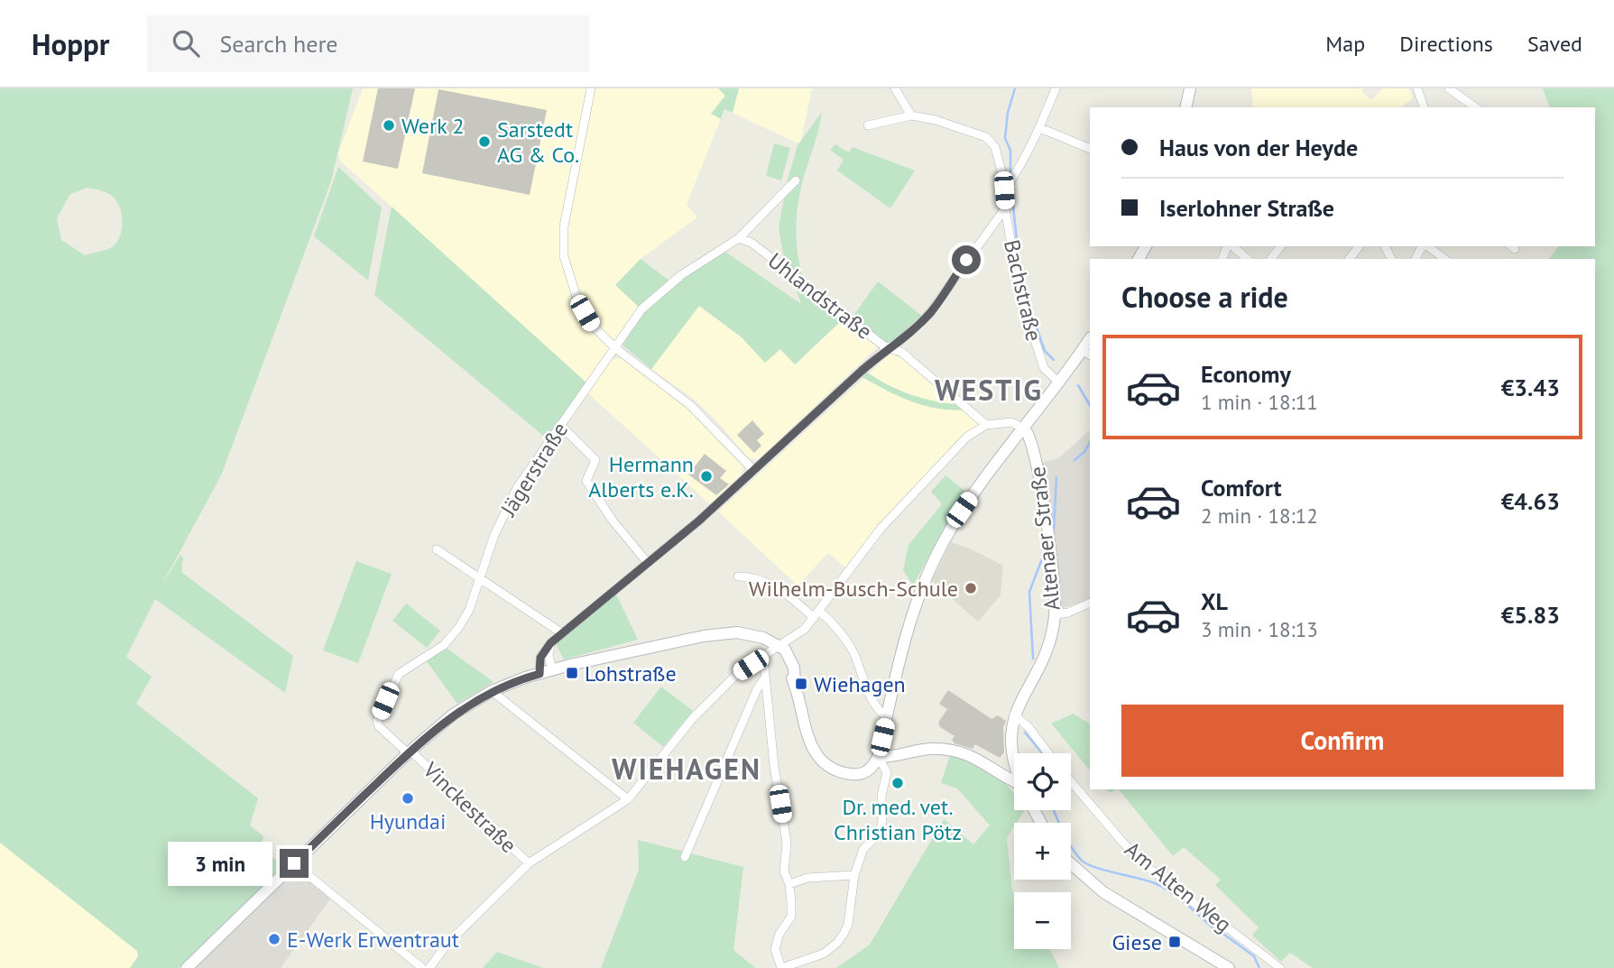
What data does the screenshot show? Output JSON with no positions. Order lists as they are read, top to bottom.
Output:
{
  "streets": {
    "main road": ["Altenaer Straße"],
    "street": [
      "Bachstraße",
      "Uhlandstraße",
      "Jägerstraße",
      "Vinckestraße",
      "Am Alten Weg"
    ]
  },
  "crossings": [
    ["Uhlandstraße", "Jägerstraße"],
    ["Jägerstraße", "Vinckestraße"],
    ["Altenaer Straße", "Am Alten Weg"]
  ],
  "districts": ["WESTIG", "WIEHAGEN"],
  "places": {
    "other": [
      "Werk 2",
      "Sarstedt AG & Co.",
      "Hermann Alberts e.K.",
      "Wilhelm-Busch-Schule",
      "Dr. med. vet. Christian Pötz",
      "Hyundai",
      "E-Werk Erwentraut"
    ],
    "transit": ["Lohstraße", "Wiehagen", "Giese"]
  },
  "page": {
    "header": "Hoppr",
    "search": "Search here",
    "nav": ["Map", "Directions", "Saved"],
    "banner": ["Haus von der Heyde", "Iserlohner Straße"],
    "heading": "Choose a ride",
    "list": [
      {
        "name": "Economy",
        "note": "1 min · 18:11",
        "value": "€3.43"
      },
      {
        "name": "Comfort",
        "note": "2 min · 18:12",
        "value": "€4.63"
      },
      {
        "name": "XL",
        "note": "3 min · 18:13",
        "value": "€5.83"
      }
    ],
    "buttons": "Confirm",
    "map_buttons": ["+", "−"],
    "bubble": "3 min"
  }
}
